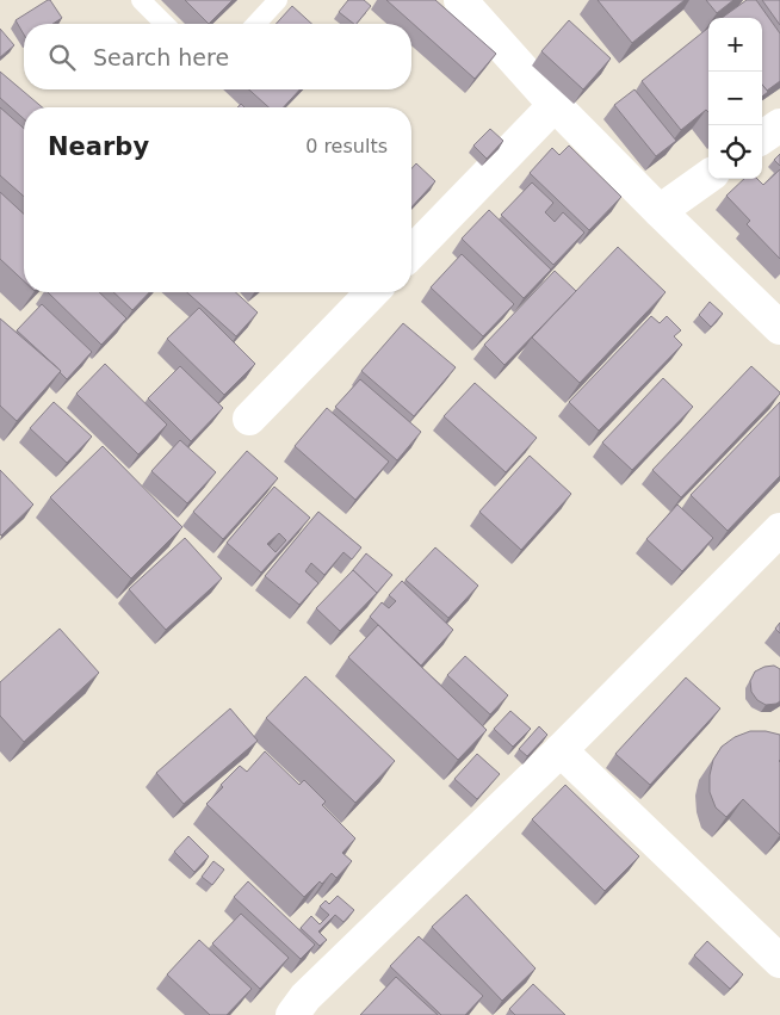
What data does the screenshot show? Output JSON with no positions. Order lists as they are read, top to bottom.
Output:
{
  "page": {
    "map_buttons": ["+", "−"],
    "search": "Search here",
    "heading": ["Nearby", "0 results"]
  }
}
